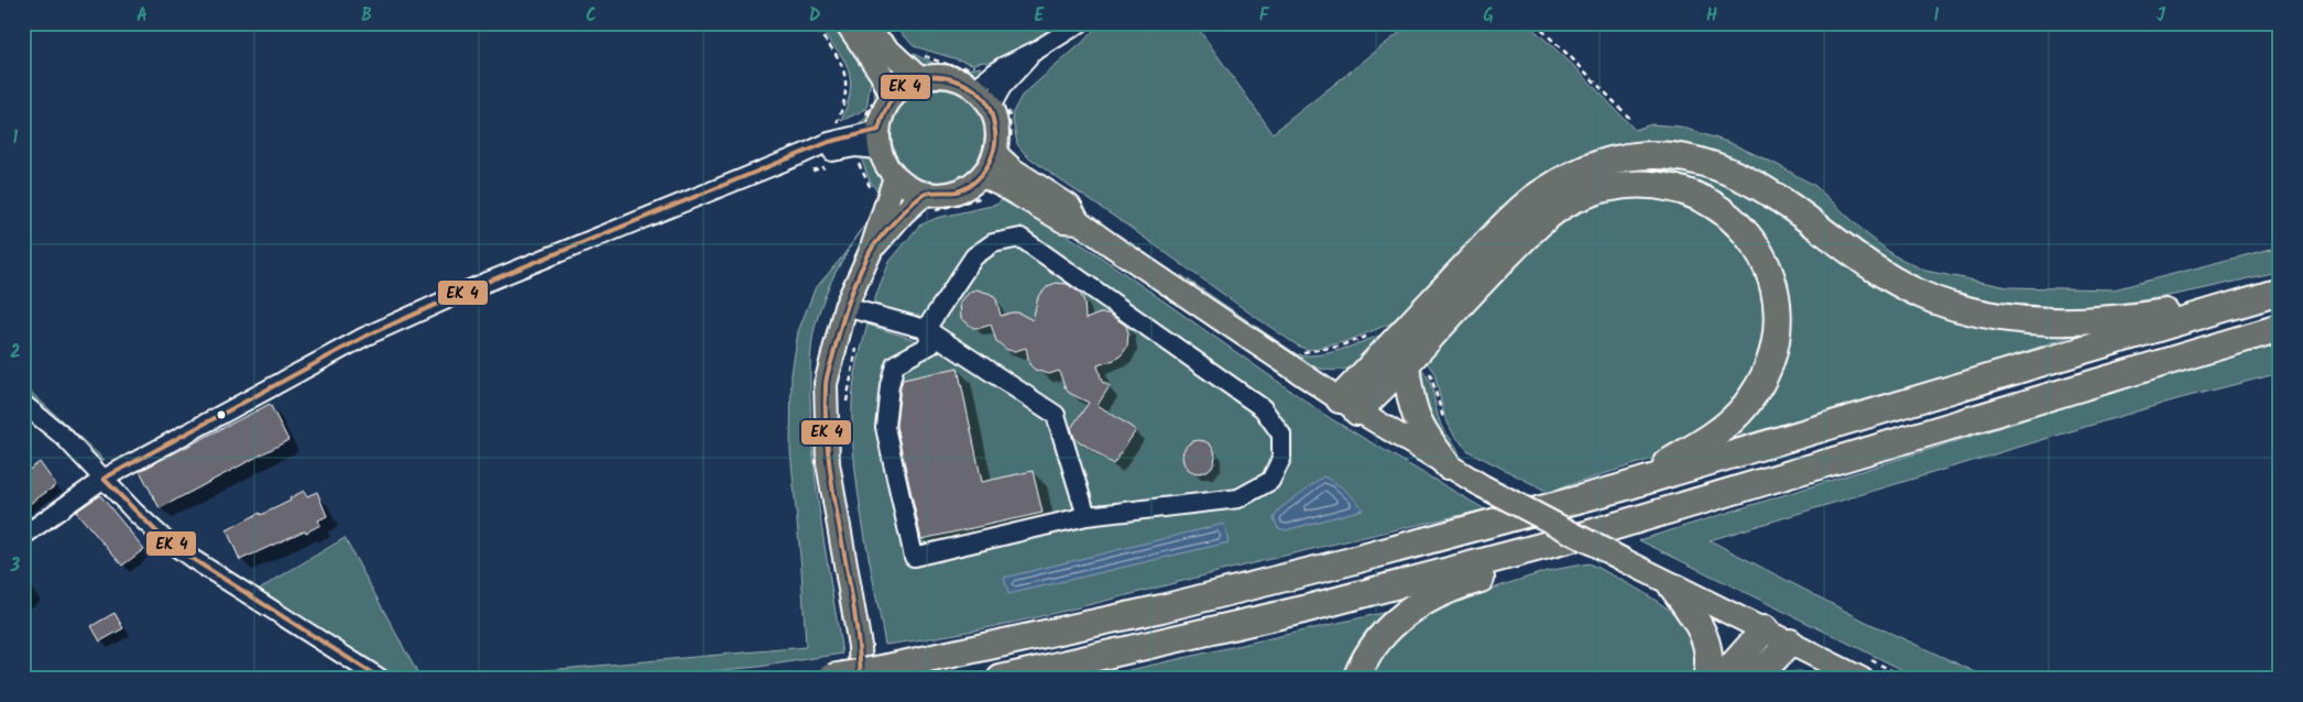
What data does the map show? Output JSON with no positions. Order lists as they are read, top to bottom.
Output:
{
  "grid": {
    "columns": [
      "A",
      "B",
      "C",
      "D",
      "E",
      "F",
      "G",
      "H",
      "I",
      "J"
    ],
    "rows": ["1", "2", "3"]
  }
}
